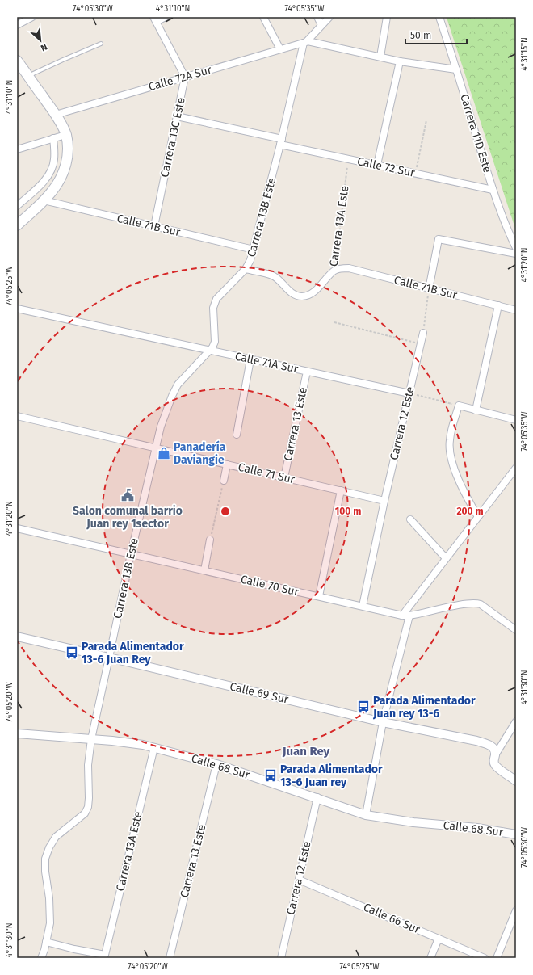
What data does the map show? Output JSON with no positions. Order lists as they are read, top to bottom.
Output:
{
  "streets": {
    "street": [
      "Calle 72A Sur",
      "Carrera 11D Este",
      "Carrera 13C Este",
      "Calle 72 Sur",
      "Carrera 13B Este",
      "Calle 71B Sur",
      "Carrera 13A Este",
      "Calle 71A Sur",
      "Carrera 12 Este",
      "Carrera 13 Este",
      "Calle 71 Sur",
      "Calle 70 Sur",
      "Calle 69 Sur",
      "Calle 68 Sur",
      "Calle 66 Sur"
    ]
  },
  "crossings": [
    ["Calle 72A Sur", "Carrera 11D Este"],
    ["Calle 72A Sur", "Carrera 13C Este"],
    ["Calle 72A Sur", "Carrera 13B Este"],
    ["Carrera 11D Este", "Calle 72 Sur"],
    ["Carrera 13C Este", "Calle 72 Sur"],
    ["Carrera 13C Este", "Calle 71B Sur"],
    ["Calle 72 Sur", "Carrera 13B Este"],
    ["Calle 72 Sur", "Carrera 13A Este"],
    ["Carrera 13B Este", "Calle 71B Sur"],
    ["Carrera 13B Este", "Carrera 13A Este"],
    ["Carrera 13B Este", "Calle 71A Sur"],
    ["Carrera 13B Este", "Calle 71 Sur"],
    ["Carrera 13B Este", "Calle 70 Sur"],
    ["Carrera 13B Este", "Calle 69 Sur"],
    ["Carrera 13B Este", "Calle 68 Sur"],
    ["Calle 71B Sur", "Carrera 13A Este"],
    ["Carrera 13A Este", "Calle 68 Sur"],
    ["Calle 71A Sur", "Carrera 12 Este"],
    ["Calle 71A Sur", "Carrera 13 Este"],
    ["Carrera 12 Este", "Calle 71 Sur"],
    ["Carrera 12 Este", "Calle 70 Sur"],
    ["Carrera 12 Este", "Calle 68 Sur"],
    ["Carrera 12 Este", "Calle 66 Sur"],
    ["Carrera 13 Este", "Calle 71 Sur"],
    ["Carrera 13 Este", "Calle 68 Sur"]
  ],
  "districts": ["Juan Rey"],
  "places": {
    "shop": ["Panadería Daviangie"],
    "public building": ["Salon comunal barrio Juan rey 1sector"],
    "bus stop": ["Parada Alimentador 13-6 Juan Rey", "Parada Alimentador Juan rey 13-6", "Parada Alimentador 13-6 Juan rey"]
  },
  "scale_bar": "50 m",
  "north": "bottom right",
  "coordinates": [
    "74°05'30\"W",
    "4°31'10\"N",
    "74°05'35\"W",
    "4°31'15\"N",
    "4°31'20\"N",
    "74°05'25\"W",
    "4°31'30\"N",
    "74°05'20\"W"
  ],
  "rings": ["100 m", "200 m"]
}
